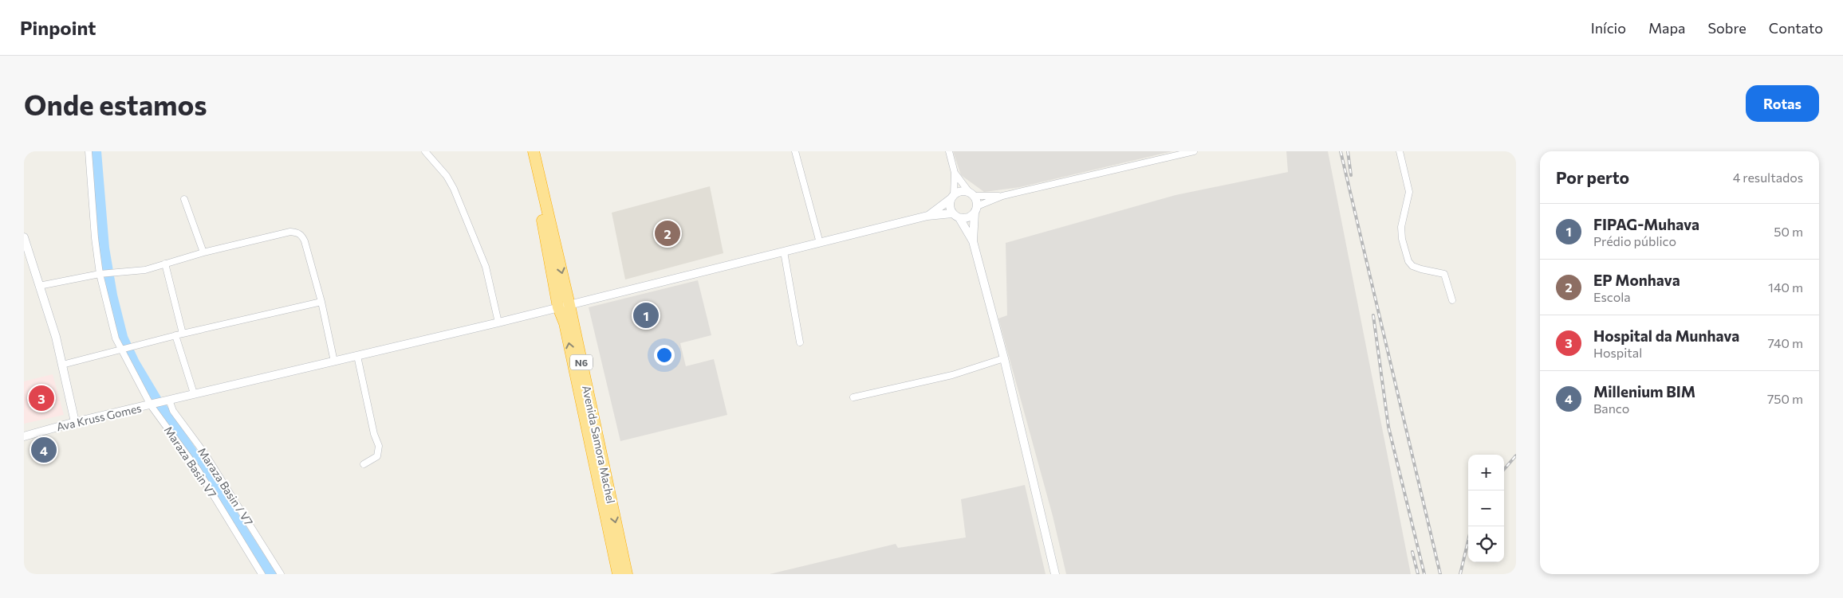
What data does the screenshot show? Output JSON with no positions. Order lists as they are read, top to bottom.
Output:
{
  "streets": {
    "highway": ["N6", "Avenida Samora Machel"],
    "main road": ["Ava Kruss Gomes"],
    "street": ["Maraza Basin V7", "Maraza Basin / V7"]
  },
  "crossings": [
    ["Ava Kruss Gomes", "Avenida Samora Machel"],
    ["Ava Kruss Gomes", "Maraza Basin V7"],
    ["Ava Kruss Gomes", "Maraza Basin / V7"]
  ],
  "page": {
    "header": "Pinpoint",
    "nav": [
      "Início",
      "Mapa",
      "Sobre",
      "Contato"
    ],
    "buttons": "Rotas",
    "title": "Onde estamos",
    "heading": ["Por perto", "4 resultados"],
    "list": [
      {
        "mark": "1",
        "name": "FIPAG-Muhava",
        "note": "Prédio público",
        "value": "50 m"
      },
      {
        "mark": "2",
        "name": "EP Monhava",
        "note": "Escola",
        "value": "140 m"
      },
      {
        "mark": "3",
        "name": "Hospital da Munhava",
        "note": "Hospital",
        "value": "740 m"
      },
      {
        "mark": "4",
        "name": "Millenium BIM",
        "note": "Banco",
        "value": "750 m"
      }
    ],
    "pins": [
      "2",
      "1",
      "3",
      "4"
    ],
    "map_buttons": ["+", "−"]
  }
}
